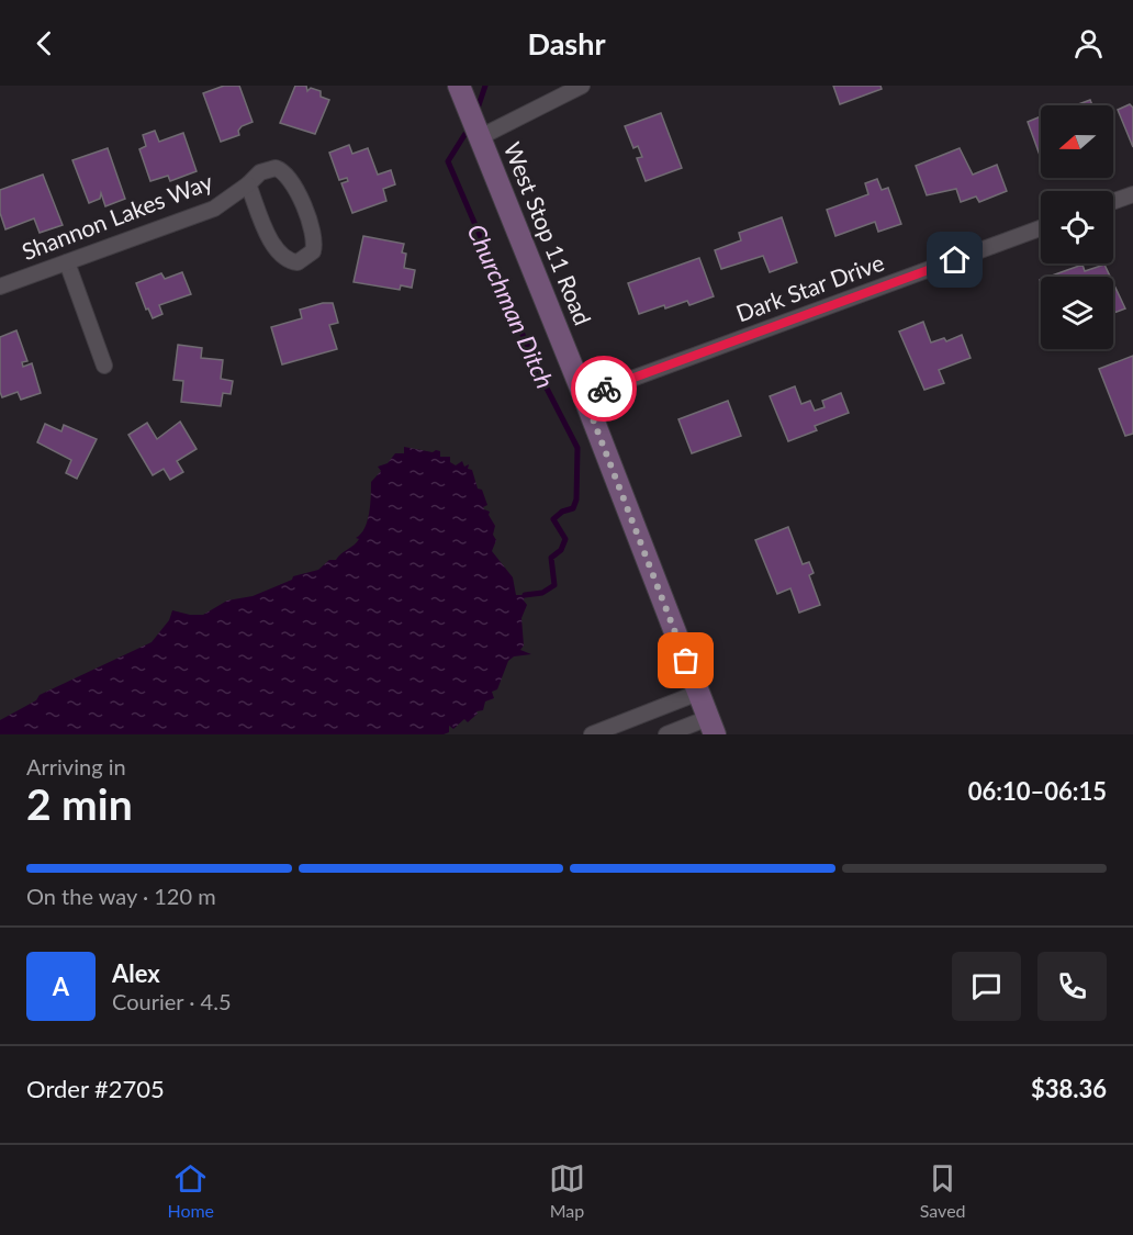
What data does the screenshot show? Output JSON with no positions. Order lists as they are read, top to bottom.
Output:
{
  "streets": {
    "main road": ["West Stop 11 Road"],
    "street": ["Shannon Lakes Way", "Dark Star Drive"]
  },
  "crossings": [
    ["West Stop 11 Road", "Dark Star Drive"]
  ],
  "water": ["Churchman Ditch"],
  "north": "left",
  "page": {
    "header": "Dashr",
    "heading": ["2 min", "Arriving in", "06:10–06:15"],
    "panel": [
      "Alex",
      "Courier · 4.5",
      "Order #2705",
      "$38.36"
    ],
    "bar": "On the way · 120 m",
    "round": "A",
    "tabs": ["Home", "Map", "Saved"]
  }
}
